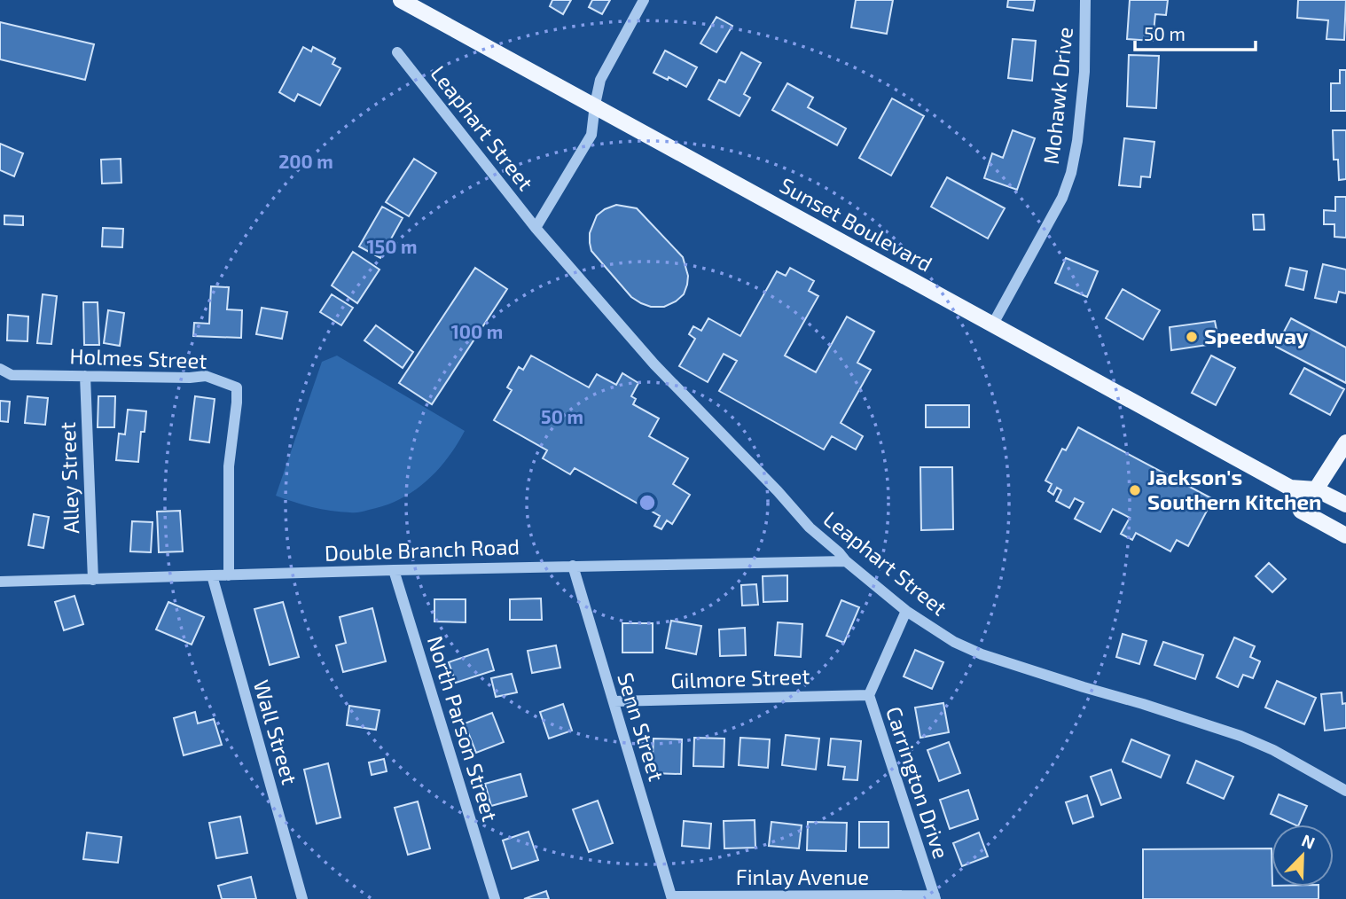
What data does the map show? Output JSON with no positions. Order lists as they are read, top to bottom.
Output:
{
  "streets": {
    "main road": ["Sunset Boulevard"],
    "street": [
      "Mohawk Drive",
      "Leaphart Street",
      "Holmes Street",
      "Alley Street",
      "Double Branch Road",
      "Gilmore Street",
      "Senn Street",
      "North Parson Street",
      "Wall Street",
      "Carrington Drive",
      "Finlay Avenue"
    ]
  },
  "crossings": [
    ["Mohawk Drive", "Sunset Boulevard"],
    ["Leaphart Street", "Sunset Boulevard"],
    ["Leaphart Street", "Double Branch Road"],
    ["Leaphart Street", "Carrington Drive"],
    ["Holmes Street", "Alley Street"],
    ["Holmes Street", "Double Branch Road"],
    ["Alley Street", "Double Branch Road"],
    ["Double Branch Road", "Senn Street"],
    ["Double Branch Road", "North Parson Street"],
    ["Double Branch Road", "Wall Street"],
    ["Gilmore Street", "Senn Street"],
    ["Gilmore Street", "Carrington Drive"],
    ["Senn Street", "Finlay Avenue"],
    ["Carrington Drive", "Finlay Avenue"]
  ],
  "places": ["Speedway", "Jackson's Southern Kitchen"],
  "scale_bar": "50 m",
  "north": "top right",
  "rings": [
    "200 m",
    "150 m",
    "100 m",
    "50 m"
  ]
}
